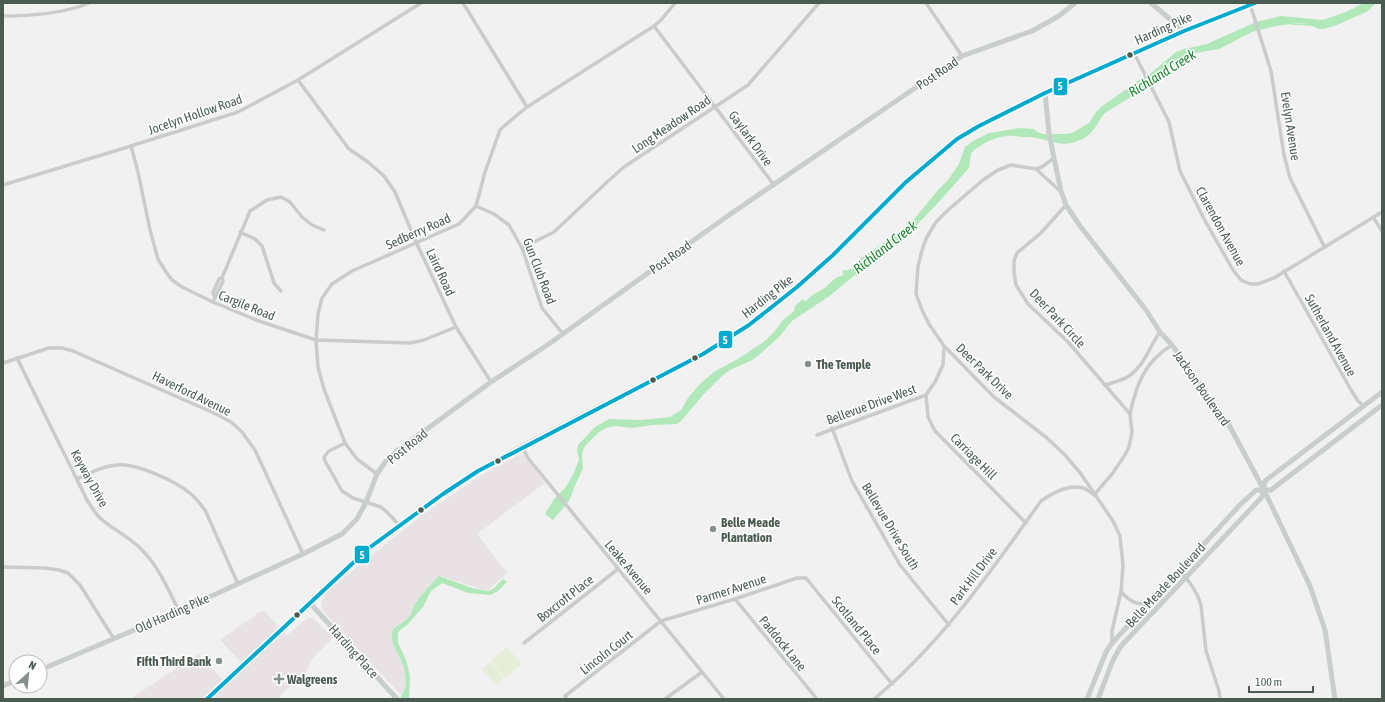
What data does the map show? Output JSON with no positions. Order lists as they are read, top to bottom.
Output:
{
  "streets": {
    "main road": ["Harding Pike"],
    "street": [
      "Post Road",
      "Jocelyn Hollow Road",
      "Long Meadow Road",
      "Evelyn Avenue",
      "Gaylark Drive",
      "Clarendon Avenue",
      "Sedberry Road",
      "Gun Club Road",
      "Laird Road",
      "Cargile Road",
      "Deer Park Circle",
      "Sutherland Avenue",
      "Deer Park Drive",
      "Jackson Boulevard",
      "Haverford Avenue",
      "Bellevue Drive West",
      "Carriage Hill",
      "Keyway Drive",
      "Bellevue Drive South",
      "Leake Avenue",
      "Park Hill Drive",
      "Belle Meade Boulevard",
      "Parmer Avenue",
      "Boxcroft Place",
      "Old Harding Pike",
      "Scotland Place",
      "Paddock Lane",
      "Harding Place",
      "Lincoln Court"
    ]
  },
  "crossings": [
    ["Harding Pike", "Evelyn Avenue"],
    ["Harding Pike", "Clarendon Avenue"],
    ["Harding Pike", "Jackson Boulevard"],
    ["Harding Pike", "Leake Avenue"],
    ["Harding Pike", "Harding Place"],
    ["Post Road", "Gaylark Drive"],
    ["Post Road", "Sedberry Road"],
    ["Post Road", "Gun Club Road"],
    ["Post Road", "Laird Road"],
    ["Post Road", "Haverford Avenue"],
    ["Post Road", "Old Harding Pike"],
    ["Jocelyn Hollow Road", "Laird Road"],
    ["Jocelyn Hollow Road", "Cargile Road"],
    ["Long Meadow Road", "Gaylark Drive"],
    ["Long Meadow Road", "Gun Club Road"],
    ["Evelyn Avenue", "Clarendon Avenue"],
    ["Gaylark Drive", "Sedberry Road"],
    ["Clarendon Avenue", "Sutherland Avenue"],
    ["Sedberry Road", "Gun Club Road"],
    ["Sedberry Road", "Laird Road"],
    ["Sedberry Road", "Cargile Road"],
    ["Laird Road", "Cargile Road"],
    ["Deer Park Circle", "Jackson Boulevard"],
    ["Sutherland Avenue", "Belle Meade Boulevard"],
    ["Deer Park Drive", "Bellevue Drive West"],
    ["Deer Park Drive", "Park Hill Drive"],
    ["Deer Park Drive", "Belle Meade Boulevard"],
    ["Jackson Boulevard", "Belle Meade Boulevard"],
    ["Haverford Avenue", "Keyway Drive"],
    ["Haverford Avenue", "Old Harding Pike"],
    ["Bellevue Drive West", "Carriage Hill"],
    ["Bellevue Drive West", "Bellevue Drive South"],
    ["Carriage Hill", "Park Hill Drive"],
    ["Keyway Drive", "Old Harding Pike"],
    ["Bellevue Drive South", "Park Hill Drive"],
    ["Leake Avenue", "Parmer Avenue"],
    ["Leake Avenue", "Boxcroft Place"],
    ["Leake Avenue", "Lincoln Court"],
    ["Park Hill Drive", "Scotland Place"],
    ["Parmer Avenue", "Scotland Place"],
    ["Parmer Avenue", "Paddock Lane"],
    ["Parmer Avenue", "Lincoln Court"]
  ],
  "water": ["Richland Creek"],
  "places": {
    "other": ["The Temple", "Belle Meade Plantation", "Fifth Third Bank"],
    "health": ["Walgreens"]
  },
  "lines": ["transit line 5"],
  "scale_bar": "100 m",
  "north": "top right"
}
